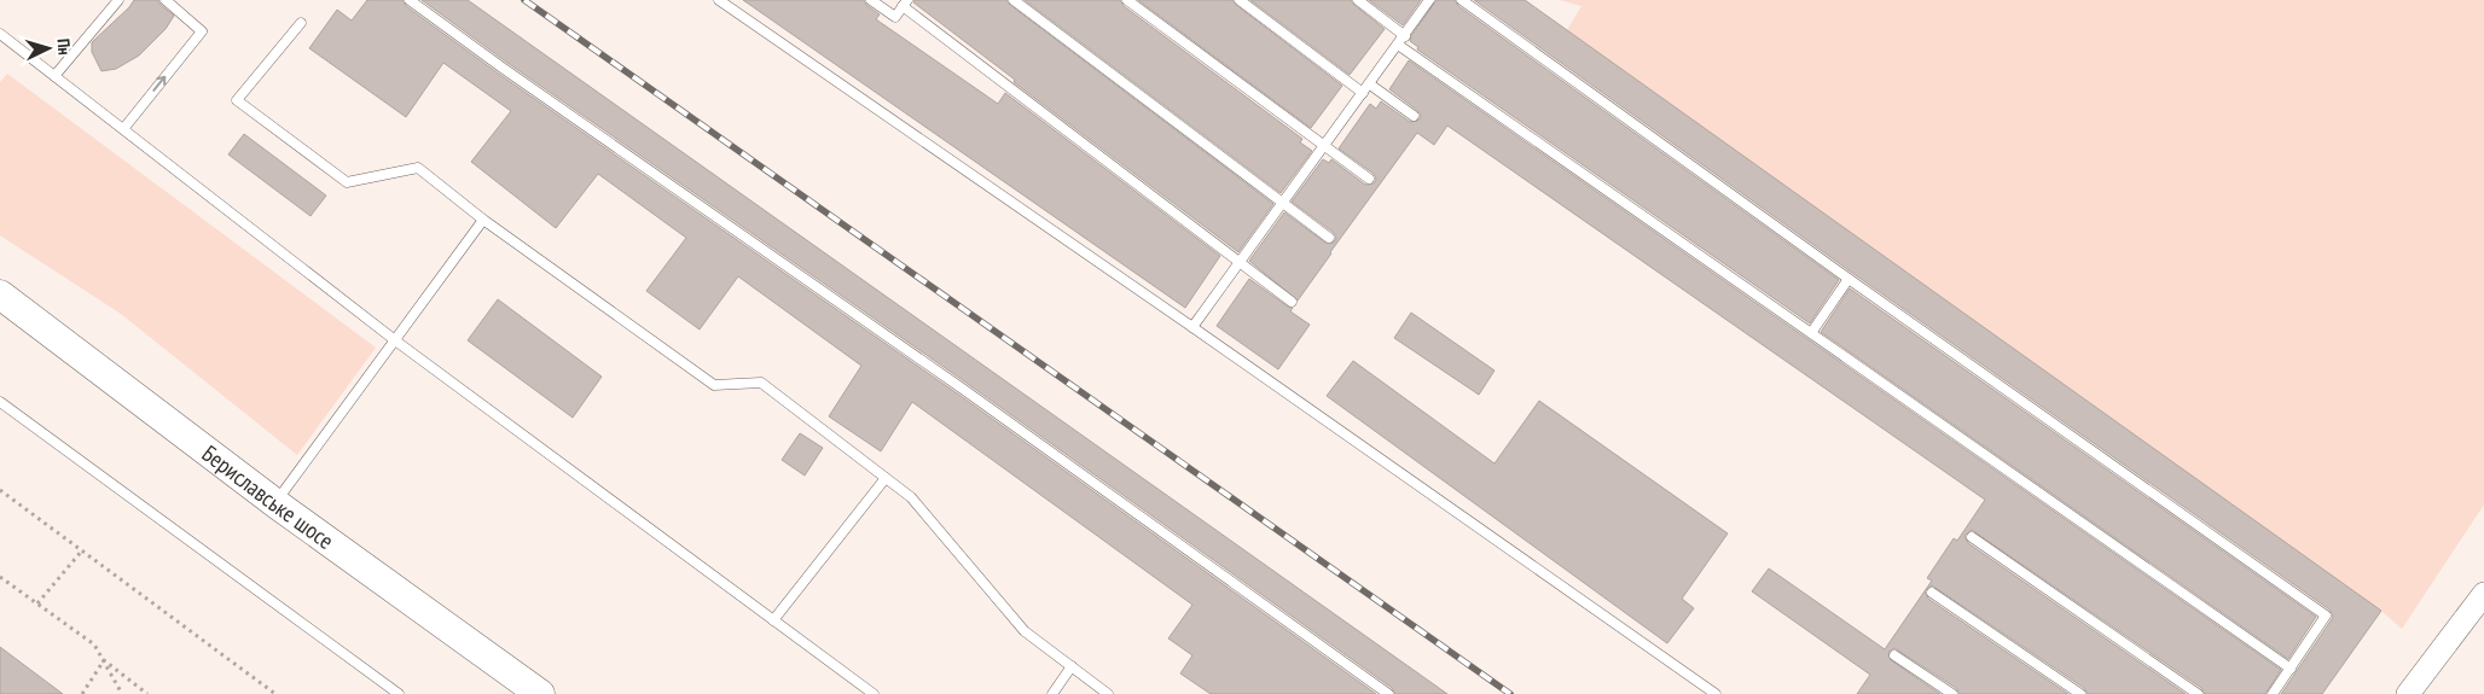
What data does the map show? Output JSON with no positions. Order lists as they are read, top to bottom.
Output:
{
  "streets": {
    "main road": ["Бериславське шосе"]
  },
  "north": "right"
}
